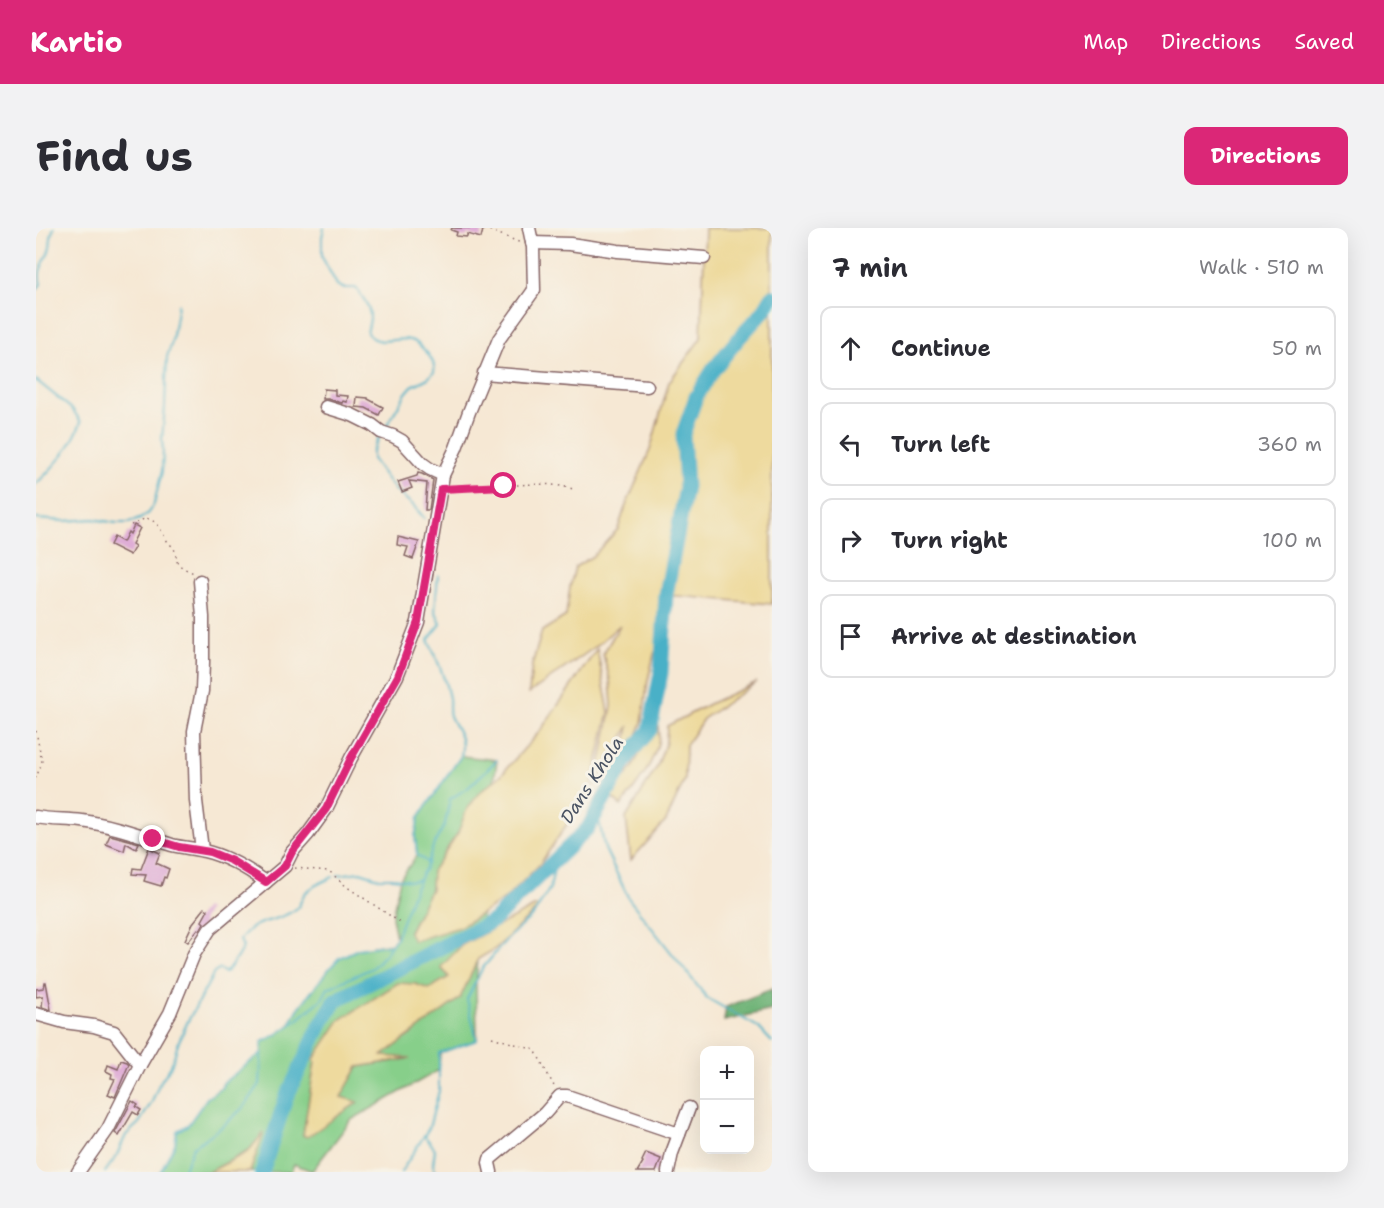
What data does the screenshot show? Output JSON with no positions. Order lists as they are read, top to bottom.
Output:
{
  "water": ["Dans Khola"],
  "page": {
    "header": "Kartio",
    "nav": ["Map", "Directions", "Saved"],
    "buttons": "Directions",
    "title": "Find us",
    "heading": ["7 min", "Walk · 510 m"],
    "list": [
      ["Continue", "50 m"],
      ["Turn left", "360 m"],
      ["Turn right", "100 m"],
      "Arrive at destination"
    ],
    "map_buttons": ["+", "−"]
  }
}
